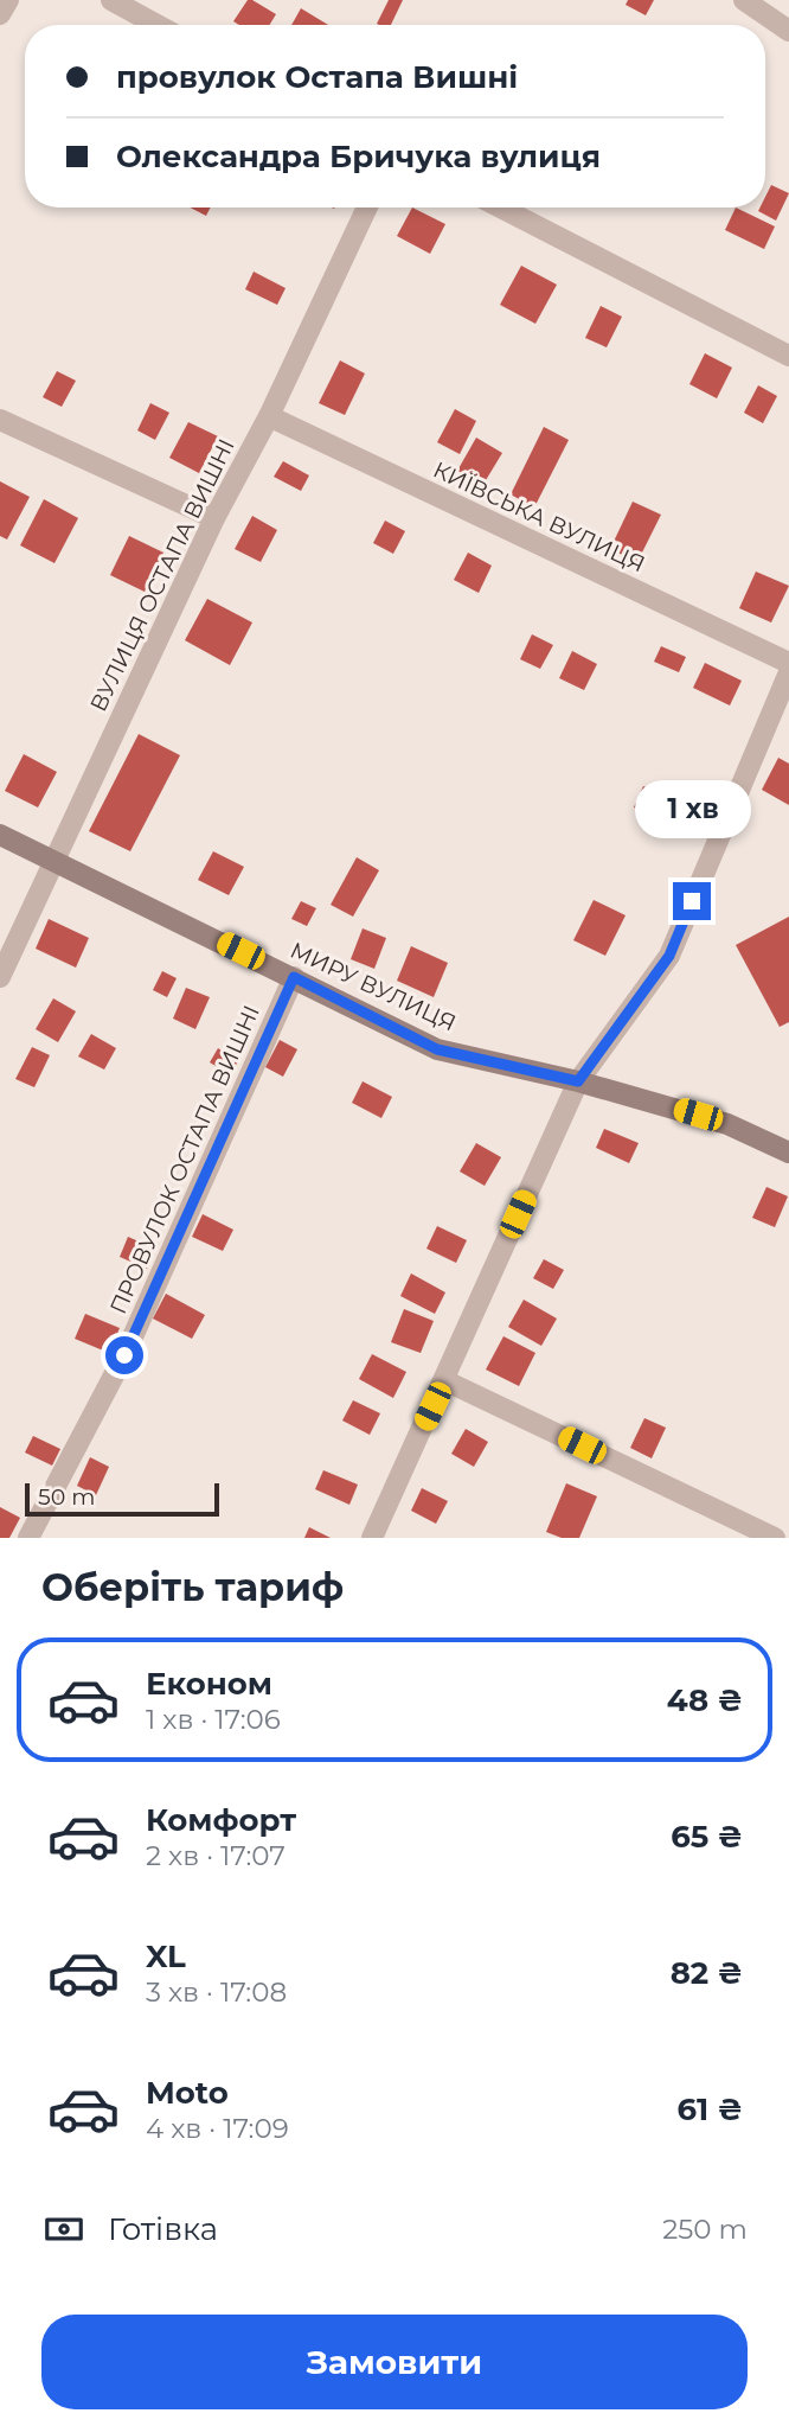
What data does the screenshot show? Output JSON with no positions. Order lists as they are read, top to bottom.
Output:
{
  "streets": {
    "main road": ["МИРУ ВУЛИЦЯ"],
    "street": ["КИЇВСЬКА ВУЛИЦЯ", "ВУЛИЦЯ ОСТАПА ВИШНІ", "ПРОВУЛОК ОСТАПА ВИШНІ"]
  },
  "crossings": [
    ["КИЇВСЬКА ВУЛИЦЯ", "ВУЛИЦЯ ОСТАПА ВИШНІ"],
    ["ВУЛИЦЯ ОСТАПА ВИШНІ", "МИРУ ВУЛИЦЯ"],
    ["МИРУ ВУЛИЦЯ", "ПРОВУЛОК ОСТАПА ВИШНІ"]
  ],
  "scale_bar": "50 m",
  "page": {
    "banner": ["провулок Остапа Вишні", "Олександра Бричука вулиця"],
    "bubble": "1 хв",
    "scale": "50 m",
    "heading": "Оберіть тариф",
    "list": [
      {
        "name": "Економ",
        "note": "1 хв · 17:06",
        "value": "48 ₴"
      },
      {
        "name": "Комфорт",
        "note": "2 хв · 17:07",
        "value": "65 ₴"
      },
      {
        "name": "XL",
        "note": "3 хв · 17:08",
        "value": "82 ₴"
      },
      {
        "name": "Moto",
        "note": "4 хв · 17:09",
        "value": "61 ₴"
      }
    ],
    "pay": ["Готівка", "250 m"],
    "buttons": "Замовити"
  }
}
